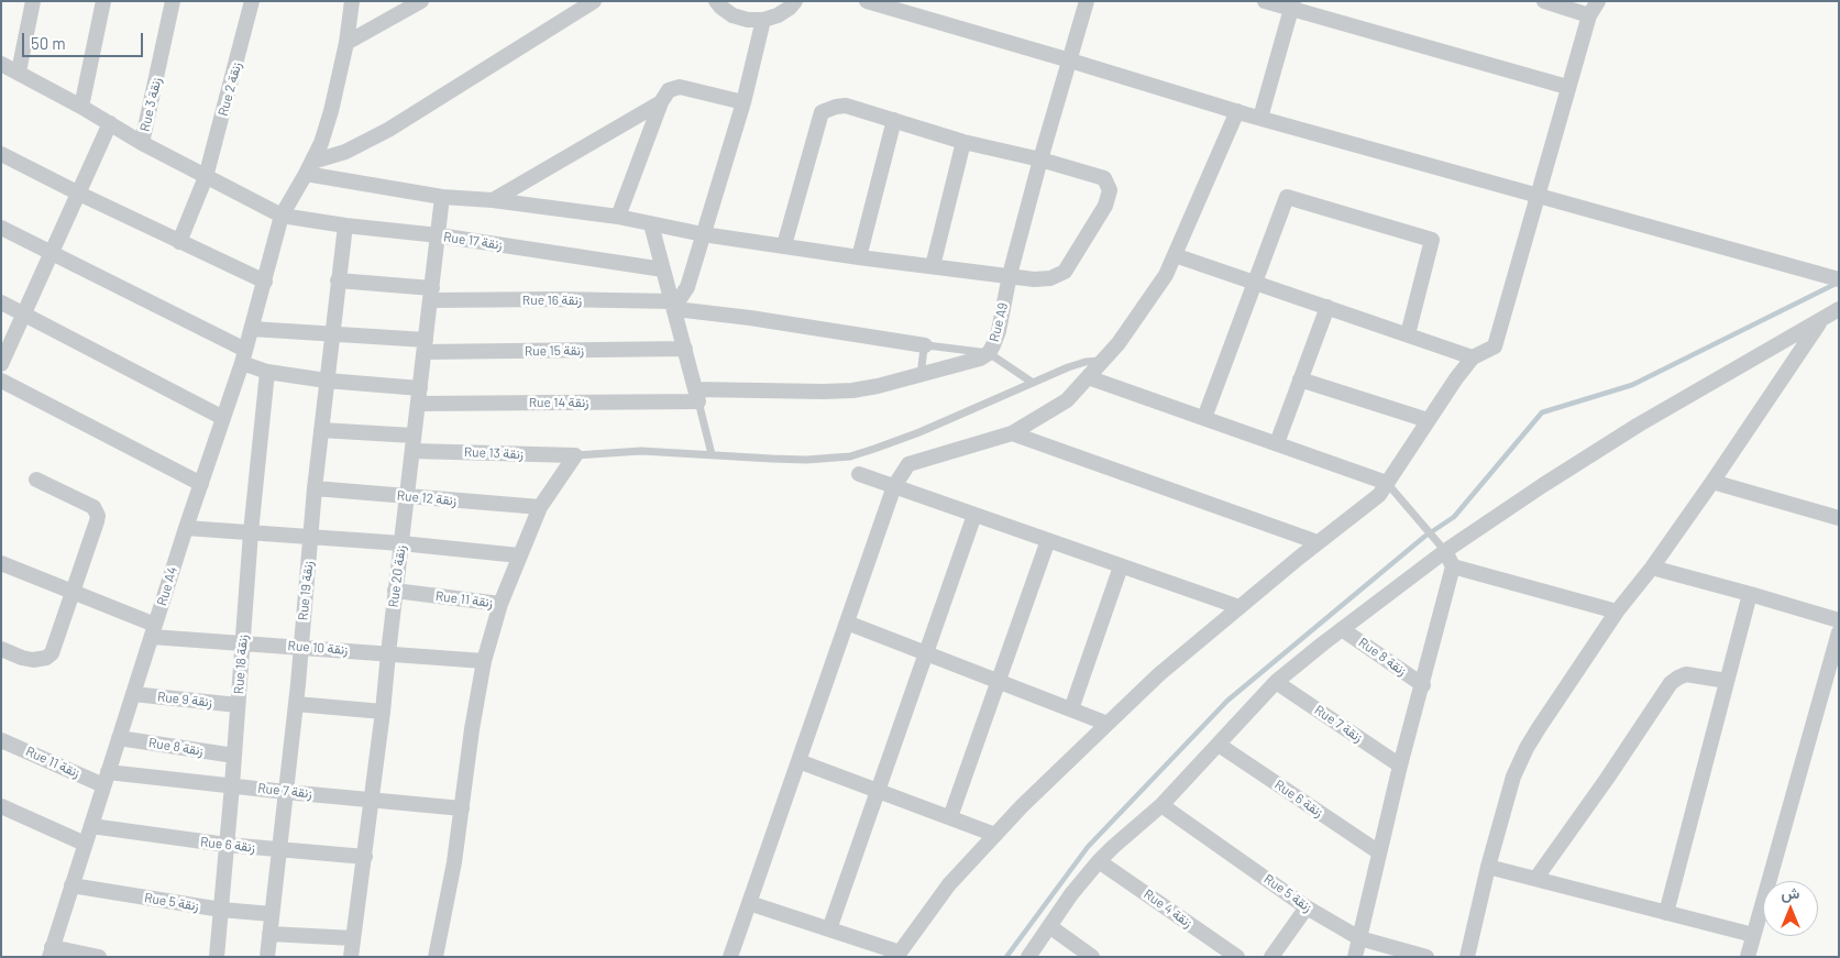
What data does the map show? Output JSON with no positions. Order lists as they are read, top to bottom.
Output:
{
  "streets": {
    "street": [
      "Rue 2 زنقة",
      "Rue 3 زنقة",
      "Rue 17 زنقة",
      "Rue 16 زنقة",
      "Rue A9",
      "Rue 15 زنقة",
      "Rue 14 زنقة",
      "Rue 13 زنقة",
      "Rue 12 زنقة",
      "Rue 20 زنقة",
      "Rue A4",
      "Rue 19 زنقة",
      "Rue 11 زنقة",
      "Rue 10 زنقة",
      "Rue 8 زنقة",
      "Rue 18 زنقة",
      "Rue 9 زنقة",
      "Rue 7 زنقة",
      "Rue 6 زنقة",
      "Rue 5 زنقة",
      "Rue 4 زنقة"
    ]
  },
  "crossings": [
    ["Rue 2 زنقة", "Rue 17 زنقة"],
    ["Rue 3 زنقة", "Rue 17 زنقة"],
    ["Rue 17 زنقة", "Rue 20 زنقة"],
    ["Rue 17 زنقة", "Rue A4"],
    ["Rue 17 زنقة", "Rue 19 زنقة"],
    ["Rue 16 زنقة", "Rue 20 زنقة"],
    ["Rue 16 زنقة", "Rue 19 زنقة"],
    ["Rue A9", "Rue 14 زنقة"],
    ["Rue 15 زنقة", "Rue 20 زنقة"],
    ["Rue 15 زنقة", "Rue A4"],
    ["Rue 15 زنقة", "Rue 19 زنقة"],
    ["Rue 14 زنقة", "Rue 20 زنقة"],
    ["Rue 14 زنقة", "Rue A4"],
    ["Rue 14 زنقة", "Rue 19 زنقة"],
    ["Rue 14 زنقة", "Rue 18 زنقة"],
    ["Rue 13 زنقة", "Rue 20 زنقة"],
    ["Rue 13 زنقة", "Rue 19 زنقة"],
    ["Rue 12 زنقة", "Rue 20 زنقة"],
    ["Rue 12 زنقة", "Rue 19 زنقة"],
    ["Rue 20 زنقة", "Rue 11 زنقة"],
    ["Rue 20 زنقة", "Rue 10 زنقة"],
    ["Rue 20 زنقة", "Rue 7 زنقة"],
    ["Rue 20 زنقة", "Rue 6 زنقة"],
    ["Rue A4", "Rue 11 زنقة"],
    ["Rue A4", "Rue 10 زنقة"],
    ["Rue A4", "Rue 8 زنقة"],
    ["Rue A4", "Rue 9 زنقة"],
    ["Rue A4", "Rue 7 زنقة"],
    ["Rue A4", "Rue 6 زنقة"],
    ["Rue A4", "Rue 5 زنقة"],
    ["Rue 19 زنقة", "Rue 10 زنقة"],
    ["Rue 19 زنقة", "Rue 7 زنقة"],
    ["Rue 19 زنقة", "Rue 6 زنقة"],
    ["Rue 19 زنقة", "Rue 5 زنقة"],
    ["Rue 11 زنقة", "Rue 7 زنقة"],
    ["Rue 10 زنقة", "Rue 18 زنقة"],
    ["Rue 8 زنقة", "Rue 18 زنقة"],
    ["Rue 18 زنقة", "Rue 9 زنقة"],
    ["Rue 18 زنقة", "Rue 7 زنقة"],
    ["Rue 18 زنقة", "Rue 6 زنقة"],
    ["Rue 18 زنقة", "Rue 5 زنقة"]
  ],
  "scale_bar": "50 m",
  "north": "top"
}
